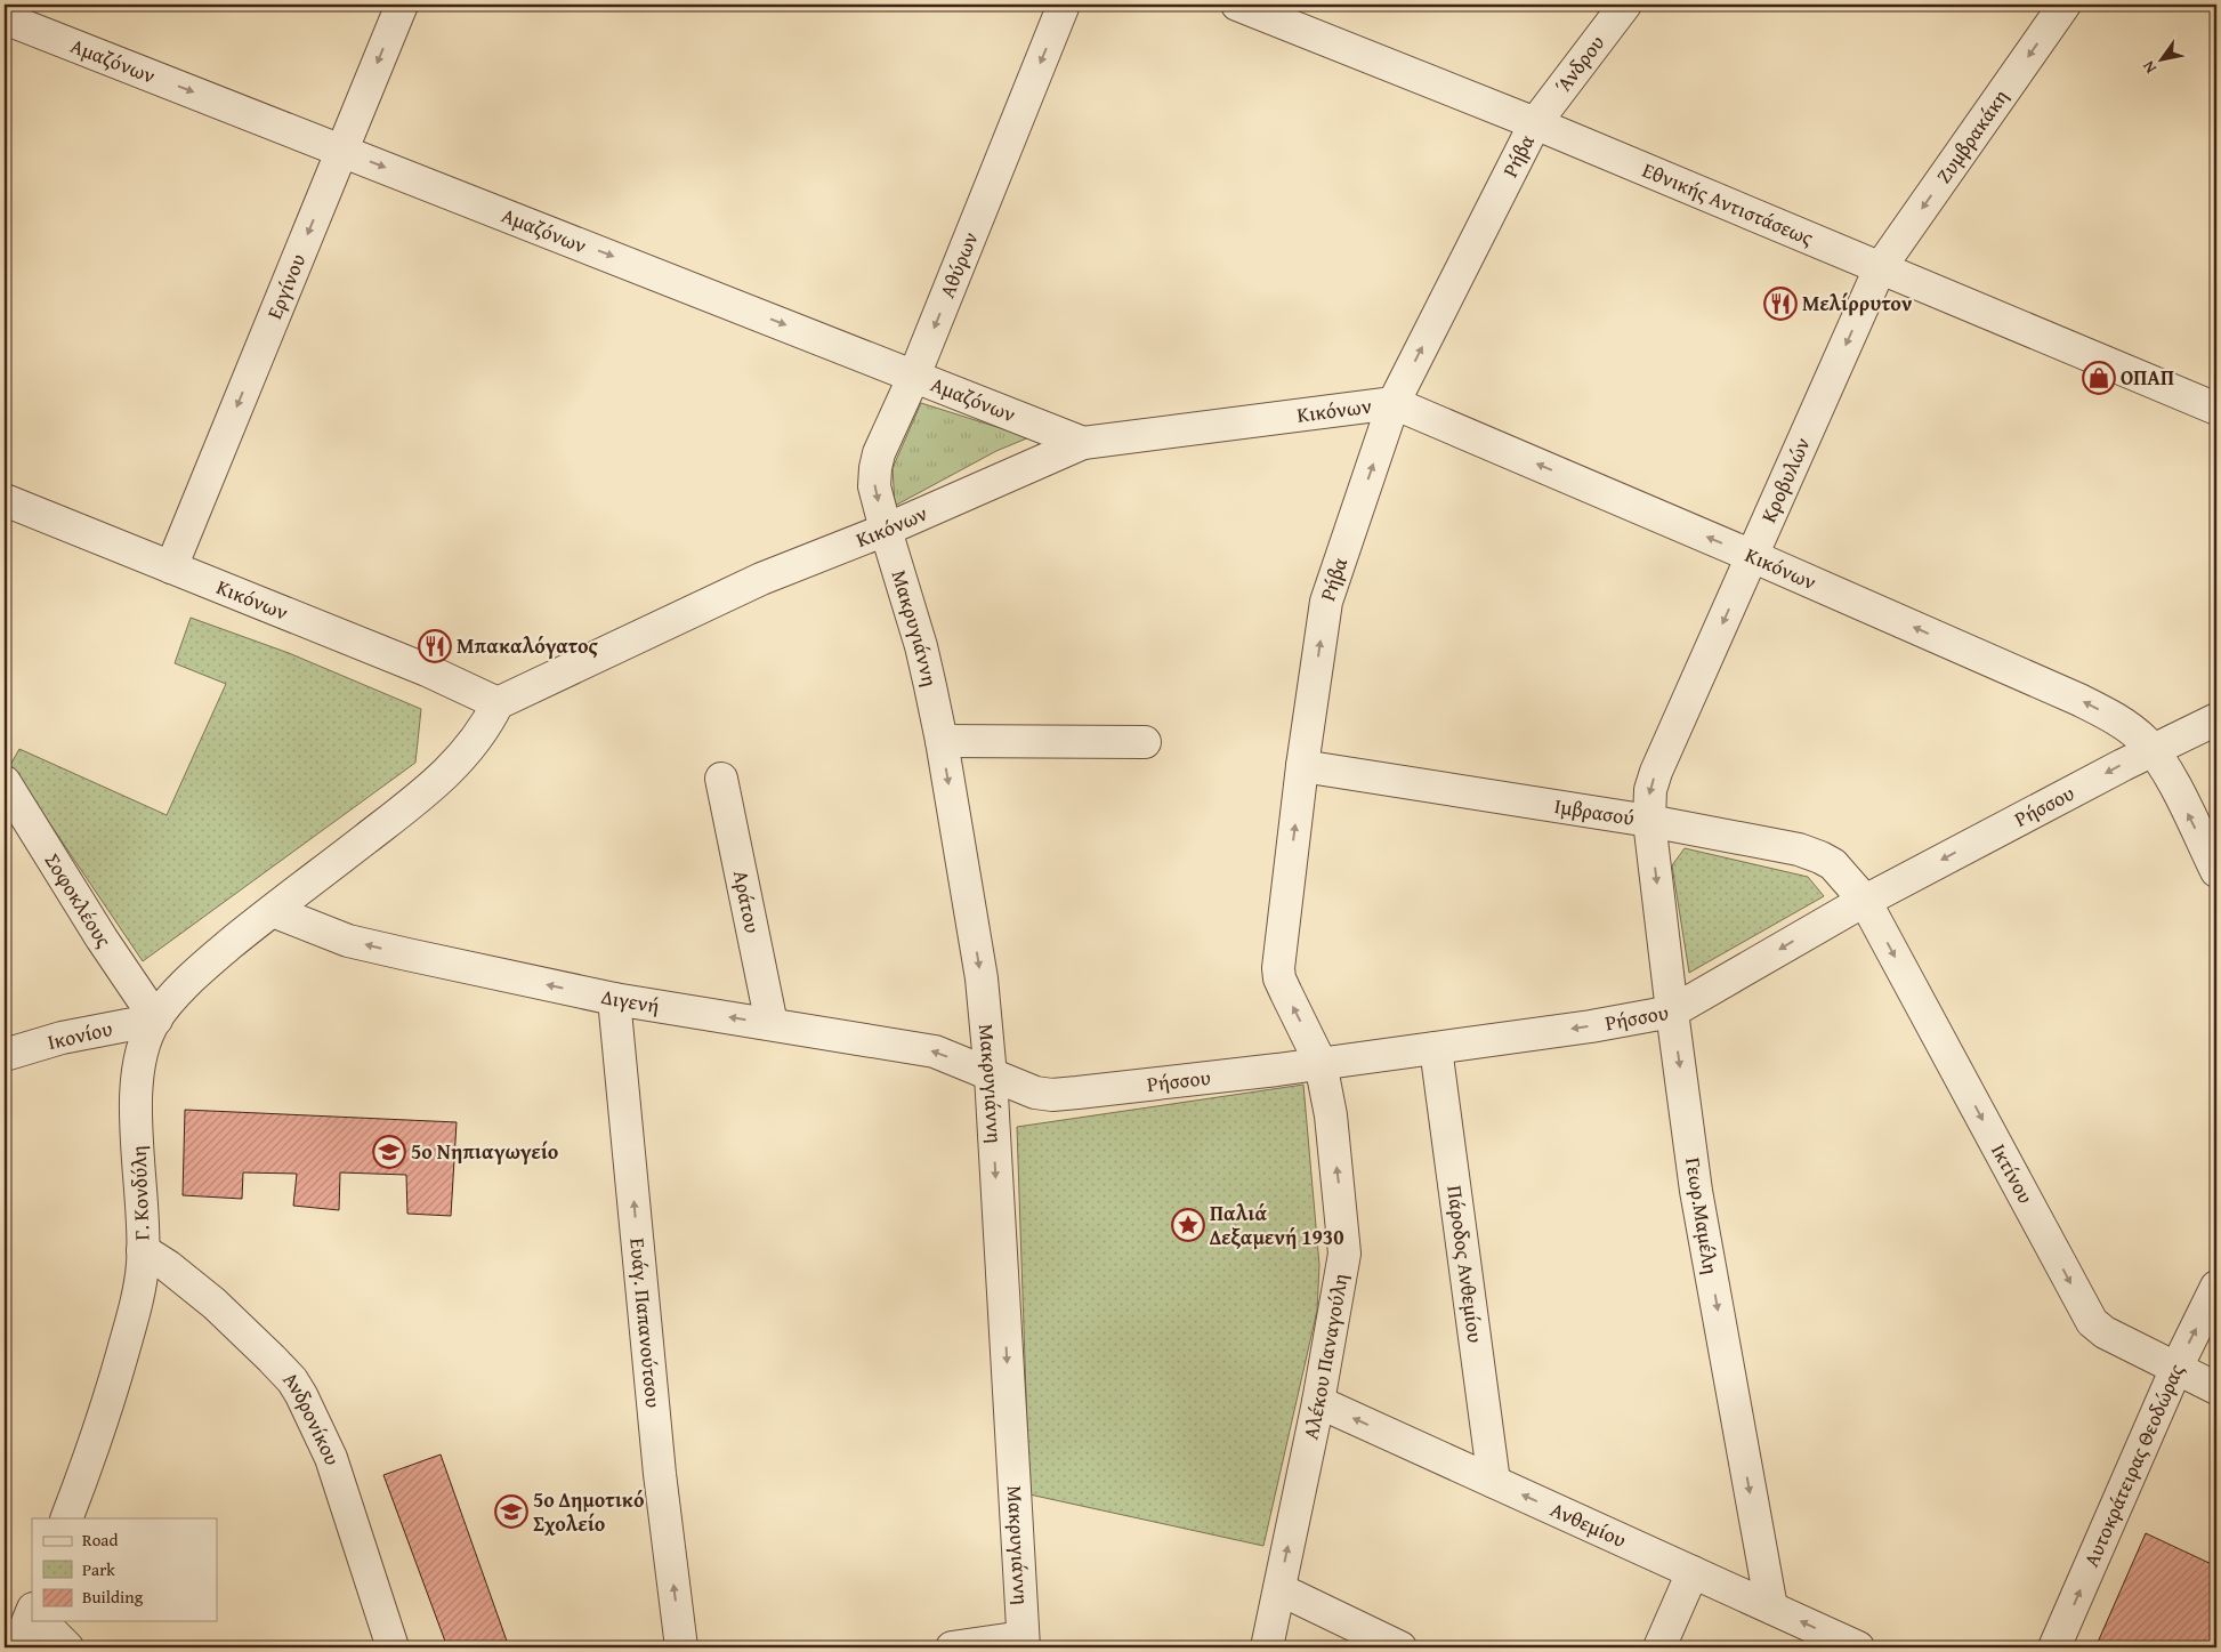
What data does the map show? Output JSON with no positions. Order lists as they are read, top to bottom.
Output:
{
  "streets": {
    "street": [
      "Αμαζόνων",
      "Άνδρου",
      "Ζυμβρακάκη",
      "Ρήβα",
      "Εθνικής Αντιστάσεως",
      "Αθύρων",
      "Εργίνου",
      "Κικόνων",
      "Κροβυλών",
      "Μακρυγιάννη",
      "Ρήσσου",
      "Ιμβρασού",
      "Αράτου",
      "Σοφοκλέους",
      "Διγενή",
      "Ικονίου",
      "Ικτίνου",
      "Γ. Κονδύλη",
      "Γεωρ.Μαμέλη",
      "Πάροδος Ανθεμίου",
      "Ευάγ. Παπανούτσου",
      "Αλέκου Παναγούλη",
      "Ανδρονίκου",
      "Αυτοκράτειρας Θεοδώρας",
      "Ανθεμίου"
    ]
  },
  "crossings": [
    ["Αμαζόνων", "Αθύρων"],
    ["Αμαζόνων", "Εργίνου"],
    ["Αμαζόνων", "Κικόνων"],
    ["Άνδρου", "Ρήβα"],
    ["Άνδρου", "Εθνικής Αντιστάσεως"],
    ["Ζυμβρακάκη", "Εθνικής Αντιστάσεως"],
    ["Ζυμβρακάκη", "Κροβυλών"],
    ["Ρήβα", "Εθνικής Αντιστάσεως"],
    ["Ρήβα", "Κικόνων"],
    ["Ρήβα", "Ρήσσου"],
    ["Ρήβα", "Ιμβρασού"],
    ["Ρήβα", "Αλέκου Παναγούλη"],
    ["Εθνικής Αντιστάσεως", "Κροβυλών"],
    ["Αθύρων", "Κικόνων"],
    ["Αθύρων", "Μακρυγιάννη"],
    ["Εργίνου", "Κικόνων"],
    ["Κικόνων", "Κροβυλών"],
    ["Κικόνων", "Μακρυγιάννη"],
    ["Κικόνων", "Ρήσσου"],
    ["Κροβυλών", "Ιμβρασού"],
    ["Κροβυλών", "Γεωρ.Μαμέλη"],
    ["Μακρυγιάννη", "Ρήσσου"],
    ["Μακρυγιάννη", "Διγενή"],
    ["Ρήσσου", "Ιμβρασού"],
    ["Ρήσσου", "Διγενή"],
    ["Ρήσσου", "Ικτίνου"],
    ["Ρήσσου", "Γεωρ.Μαμέλη"],
    ["Ρήσσου", "Πάροδος Ανθεμίου"],
    ["Ρήσσου", "Αλέκου Παναγούλη"],
    ["Ιμβρασού", "Ικτίνου"],
    ["Ιμβρασού", "Γεωρ.Μαμέλη"],
    ["Αράτου", "Διγενή"],
    ["Σοφοκλέους", "Ικονίου"],
    ["Σοφοκλέους", "Γ. Κονδύλη"],
    ["Διγενή", "Γ. Κονδύλη"],
    ["Διγενή", "Ευάγ. Παπανούτσου"],
    ["Ικονίου", "Γ. Κονδύλη"],
    ["Ικτίνου", "Αυτοκράτειρας Θεοδώρας"],
    ["Γ. Κονδύλη", "Ανδρονίκου"],
    ["Γεωρ.Μαμέλη", "Ανθεμίου"],
    ["Πάροδος Ανθεμίου", "Ανθεμίου"],
    ["Αλέκου Παναγούλη", "Ανθεμίου"]
  ],
  "one_way": [
    "Αμαζόνων",
    "Ζυμβρακάκη",
    "Ρήβα",
    "Αθύρων",
    "Εργίνου",
    "Κικόνων",
    "Κροβυλών",
    "Μακρυγιάννη",
    "Ρήσσου",
    "Διγενή",
    "Ικτίνου",
    "Γεωρ.Μαμέλη",
    "Ευάγ. Παπανούτσου",
    "Αλέκου Παναγούλη",
    "Αυτοκράτειρας Θεοδώρας",
    "Ανθεμίου"
  ],
  "places": {
    "restaurant": ["Μελίρρυτον", "Μπακαλόγατος"],
    "shop": ["ΟΠΑΠ"],
    "school or university": ["5ο Νηπιαγωγείο", "5ο Δημοτικό Σχολείο"],
    "place": ["Παλιά Δεξαμενή 1930"]
  },
  "legend": ["Road", "Park", "Building"],
  "north": "bottom left"
}
